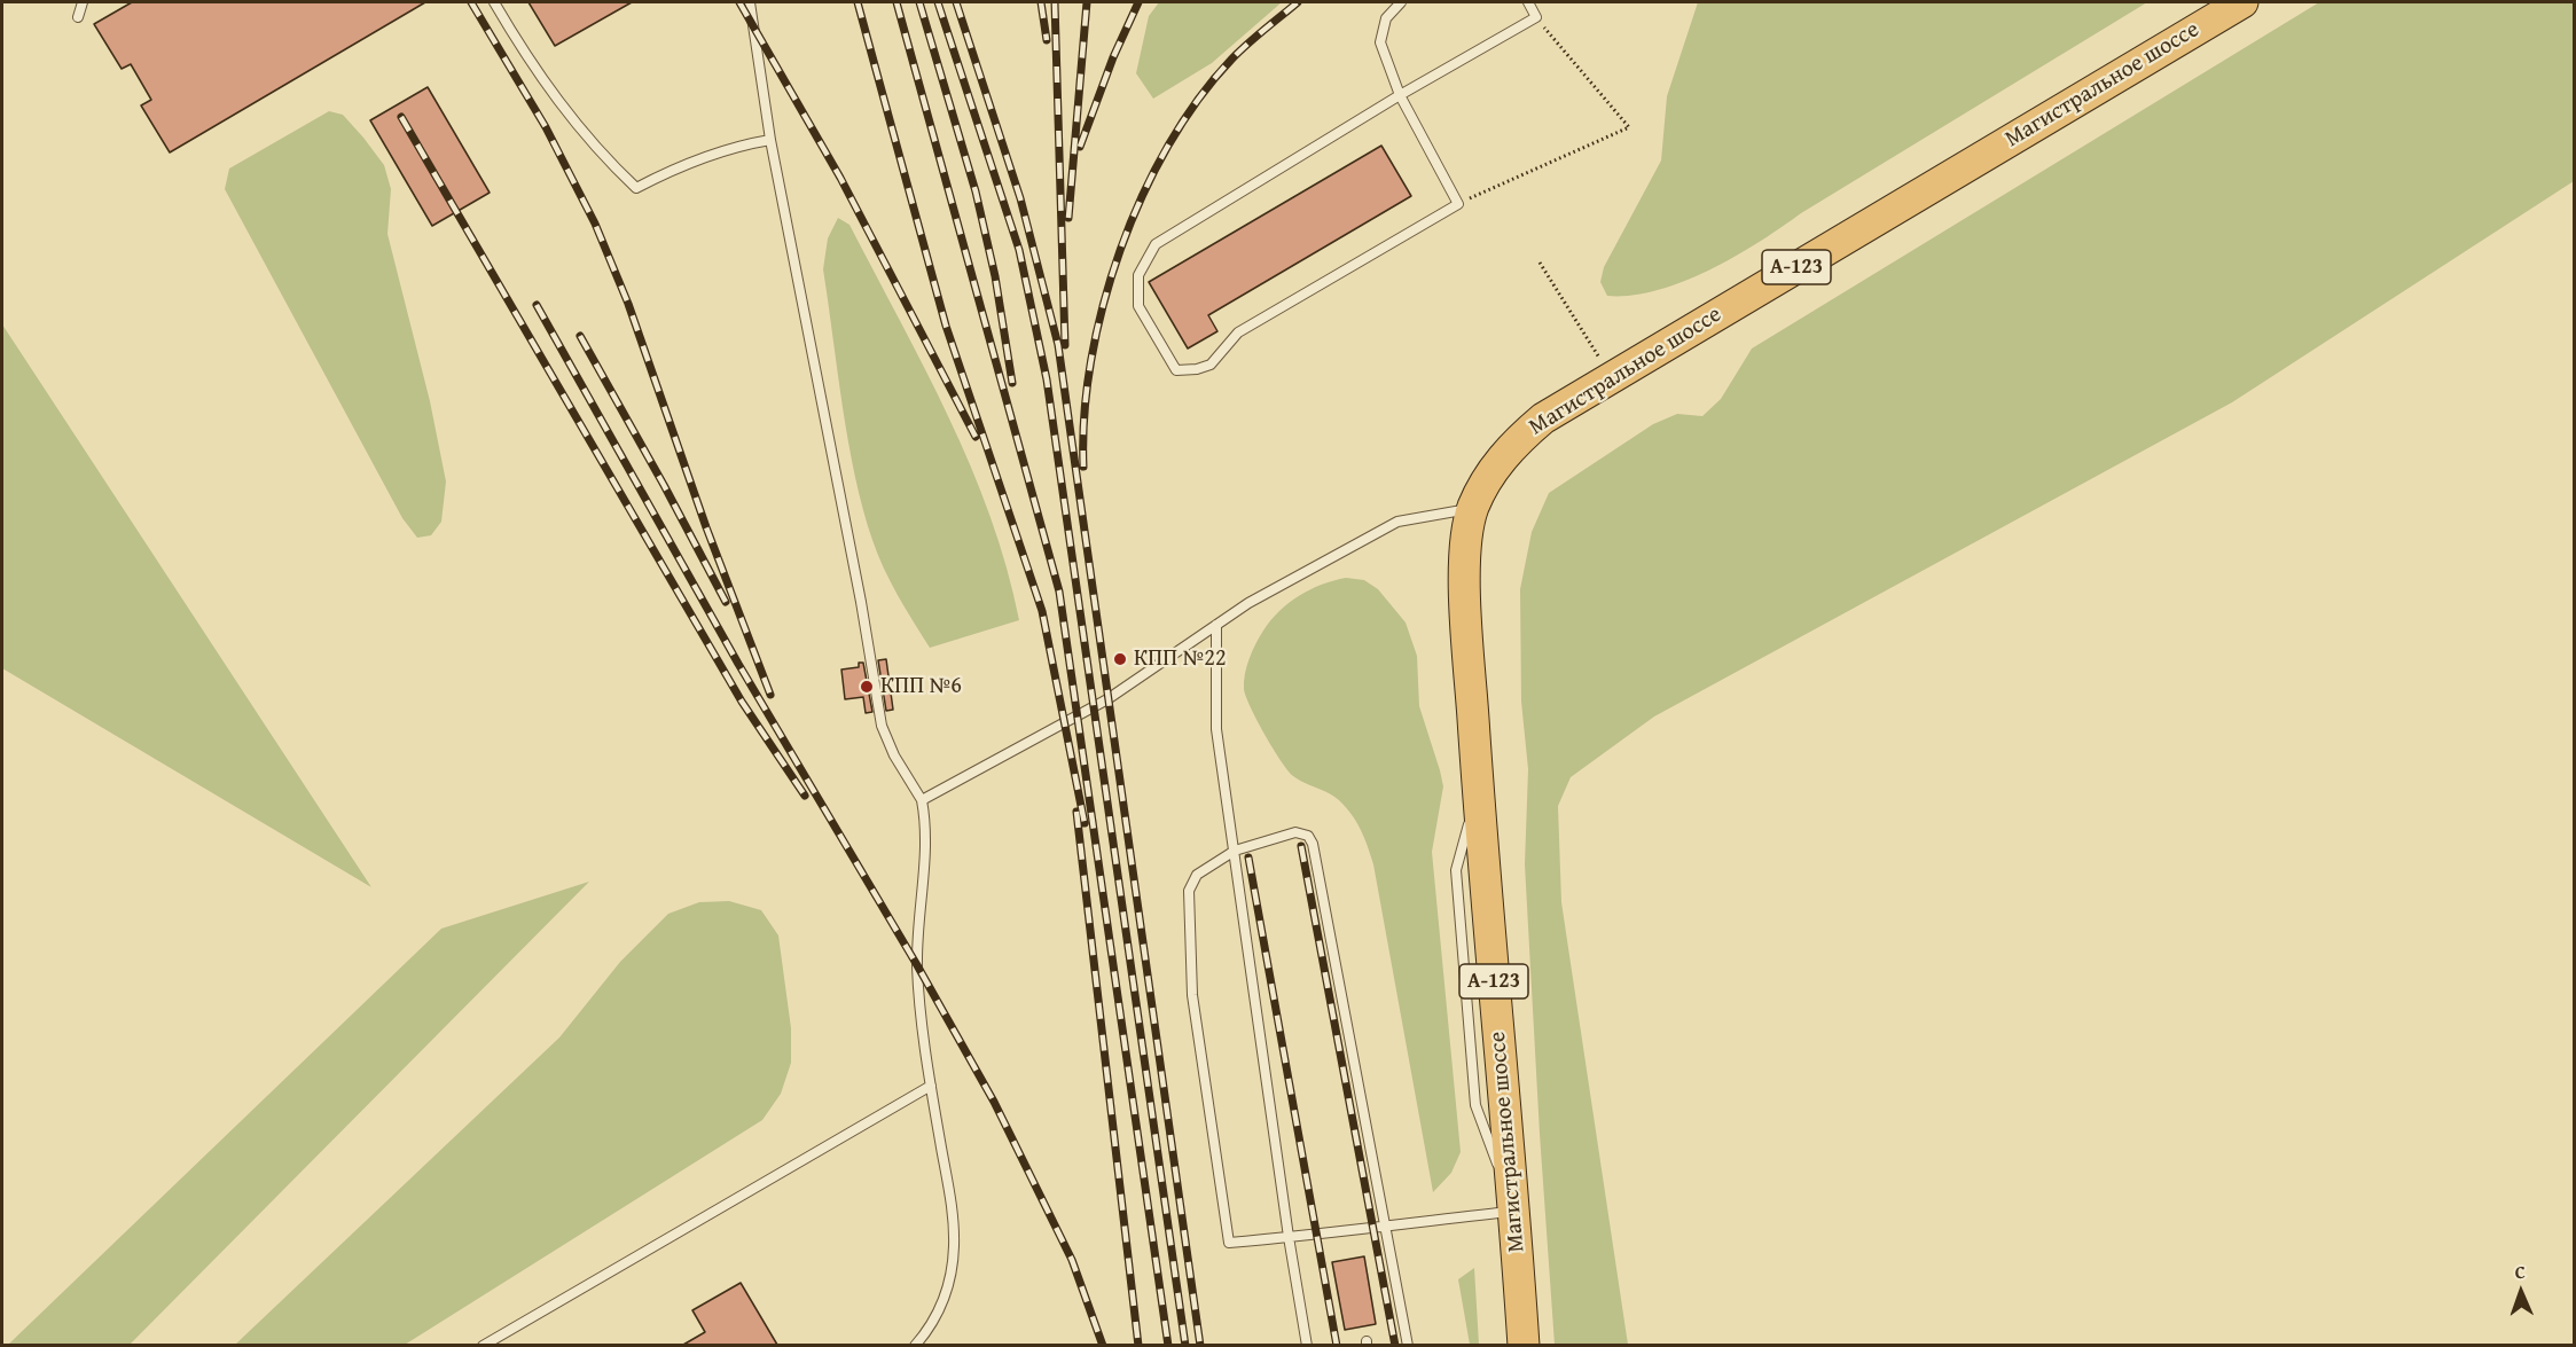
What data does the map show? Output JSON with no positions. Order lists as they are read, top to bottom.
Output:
{
  "streets": {
    "main road": ["Магистральное шоссе", "А-123"]
  },
  "places": ["КПП №22", "КПП №6"],
  "north": "top"
}
